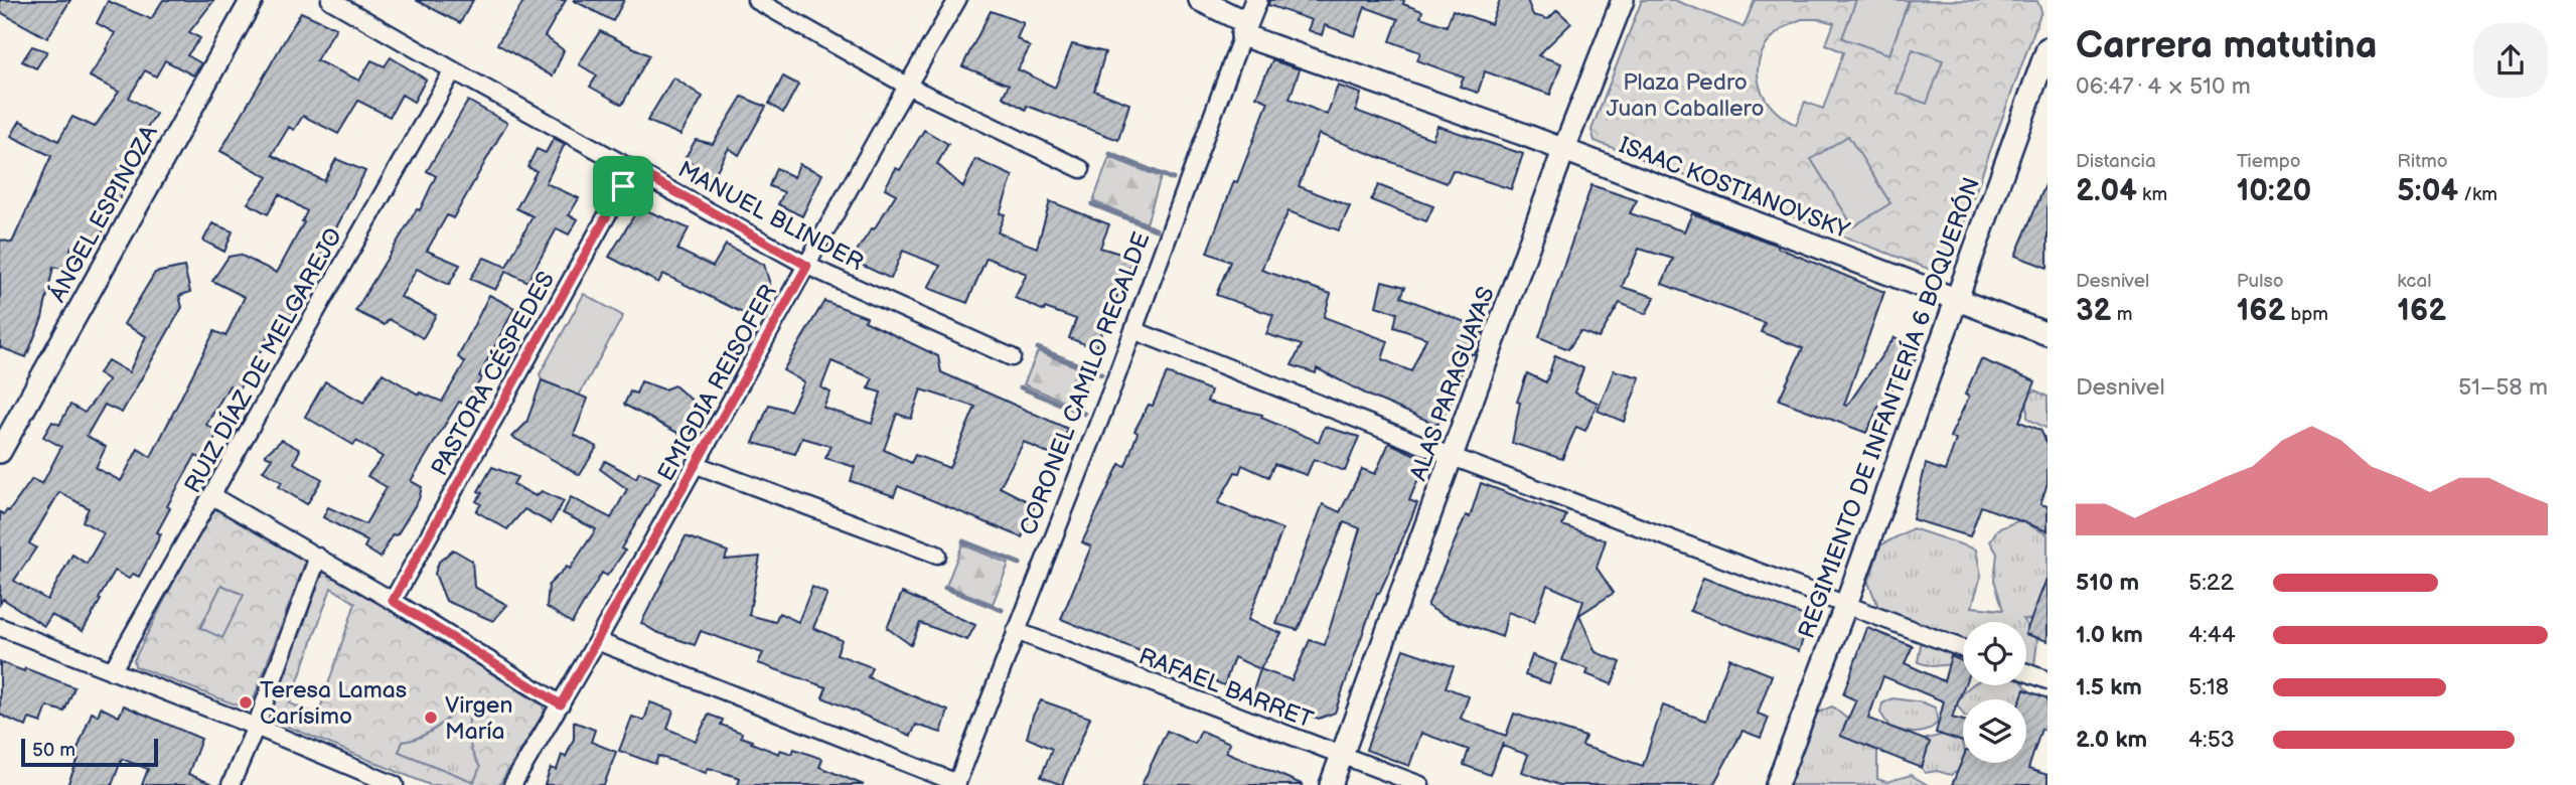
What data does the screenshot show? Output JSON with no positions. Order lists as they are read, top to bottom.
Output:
{
  "streets": {
    "street": [
      "ISAAC KOSTIANOVSKY",
      "ÁNGEL ESPINOZA",
      "MANUEL BLINDER",
      "RUIZ DÍAZ DE MELGAREJO",
      "PASTORA CÉSPEDES",
      "EMIGDIA REISOFER",
      "CORONEL CAMILO RECALDE",
      "ALAS PARAGUAYAS",
      "REGIMIENTO DE INFANTERÍA 6 BOQUERÓN",
      "RAFAEL BARRET"
    ]
  },
  "crossings": [
    ["ISAAC KOSTIANOVSKY", "CORONEL CAMILO RECALDE"],
    ["ISAAC KOSTIANOVSKY", "ALAS PARAGUAYAS"],
    ["ISAAC KOSTIANOVSKY", "REGIMIENTO DE INFANTERÍA 6 BOQUERÓN"],
    ["MANUEL BLINDER", "RUIZ DÍAZ DE MELGAREJO"],
    ["MANUEL BLINDER", "PASTORA CÉSPEDES"],
    ["MANUEL BLINDER", "EMIGDIA REISOFER"],
    ["CORONEL CAMILO RECALDE", "RAFAEL BARRET"],
    ["ALAS PARAGUAYAS", "RAFAEL BARRET"]
  ],
  "parks": ["Plaza Pedro Juan Caballero"],
  "places": ["Teresa Lamas Carísimo", "Virgen María"],
  "scale_bar": "50 m",
  "page": {
    "heading": ["Carrera matutina", "06:47 · 4 × 510 m"],
    "stats": [
      ["Distancia", "2.04 km"],
      ["Tiempo", "10:20"],
      ["Ritmo", "5:04 /km"],
      ["Desnivel", "32 m"],
      ["Pulso", "162 bpm"],
      ["kcal", "162"]
    ],
    "chart": ["Desnivel", "51–58 m"],
    "list": [
      {
        "name": "510 m",
        "note": "5:22"
      },
      {
        "name": "1.0 km",
        "note": "4:44"
      },
      {
        "name": "1.5 km",
        "note": "5:18"
      },
      {
        "name": "2.0 km",
        "note": "4:53"
      }
    ],
    "scale": "50 m"
  }
}
